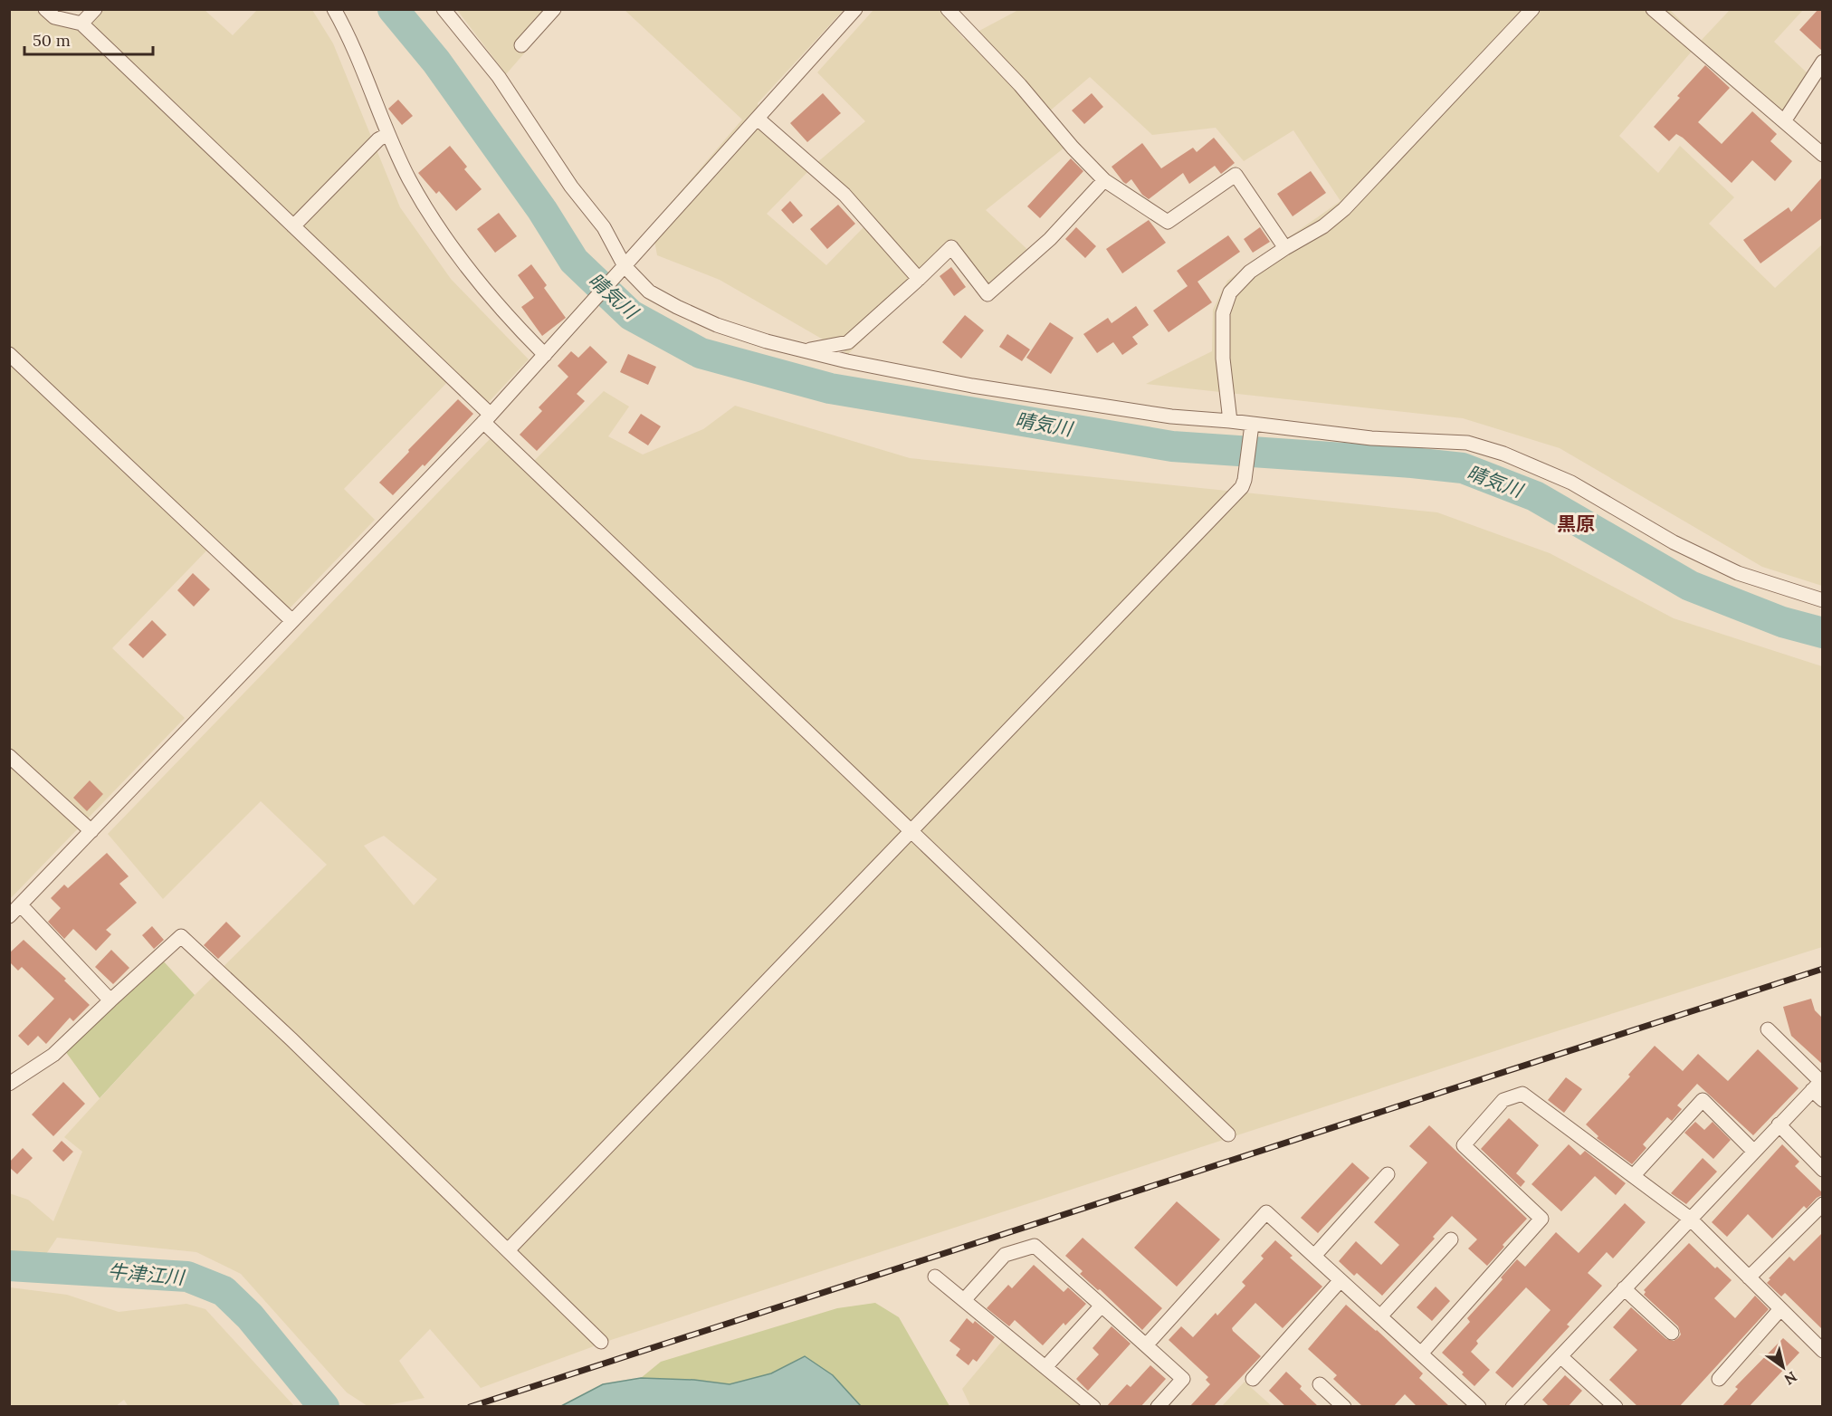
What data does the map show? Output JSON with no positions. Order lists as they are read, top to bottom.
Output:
{
  "districts": ["黒原"],
  "water": ["晴気川", "牛津江川"],
  "scale_bar": "50 m",
  "north": "bottom right"
}
